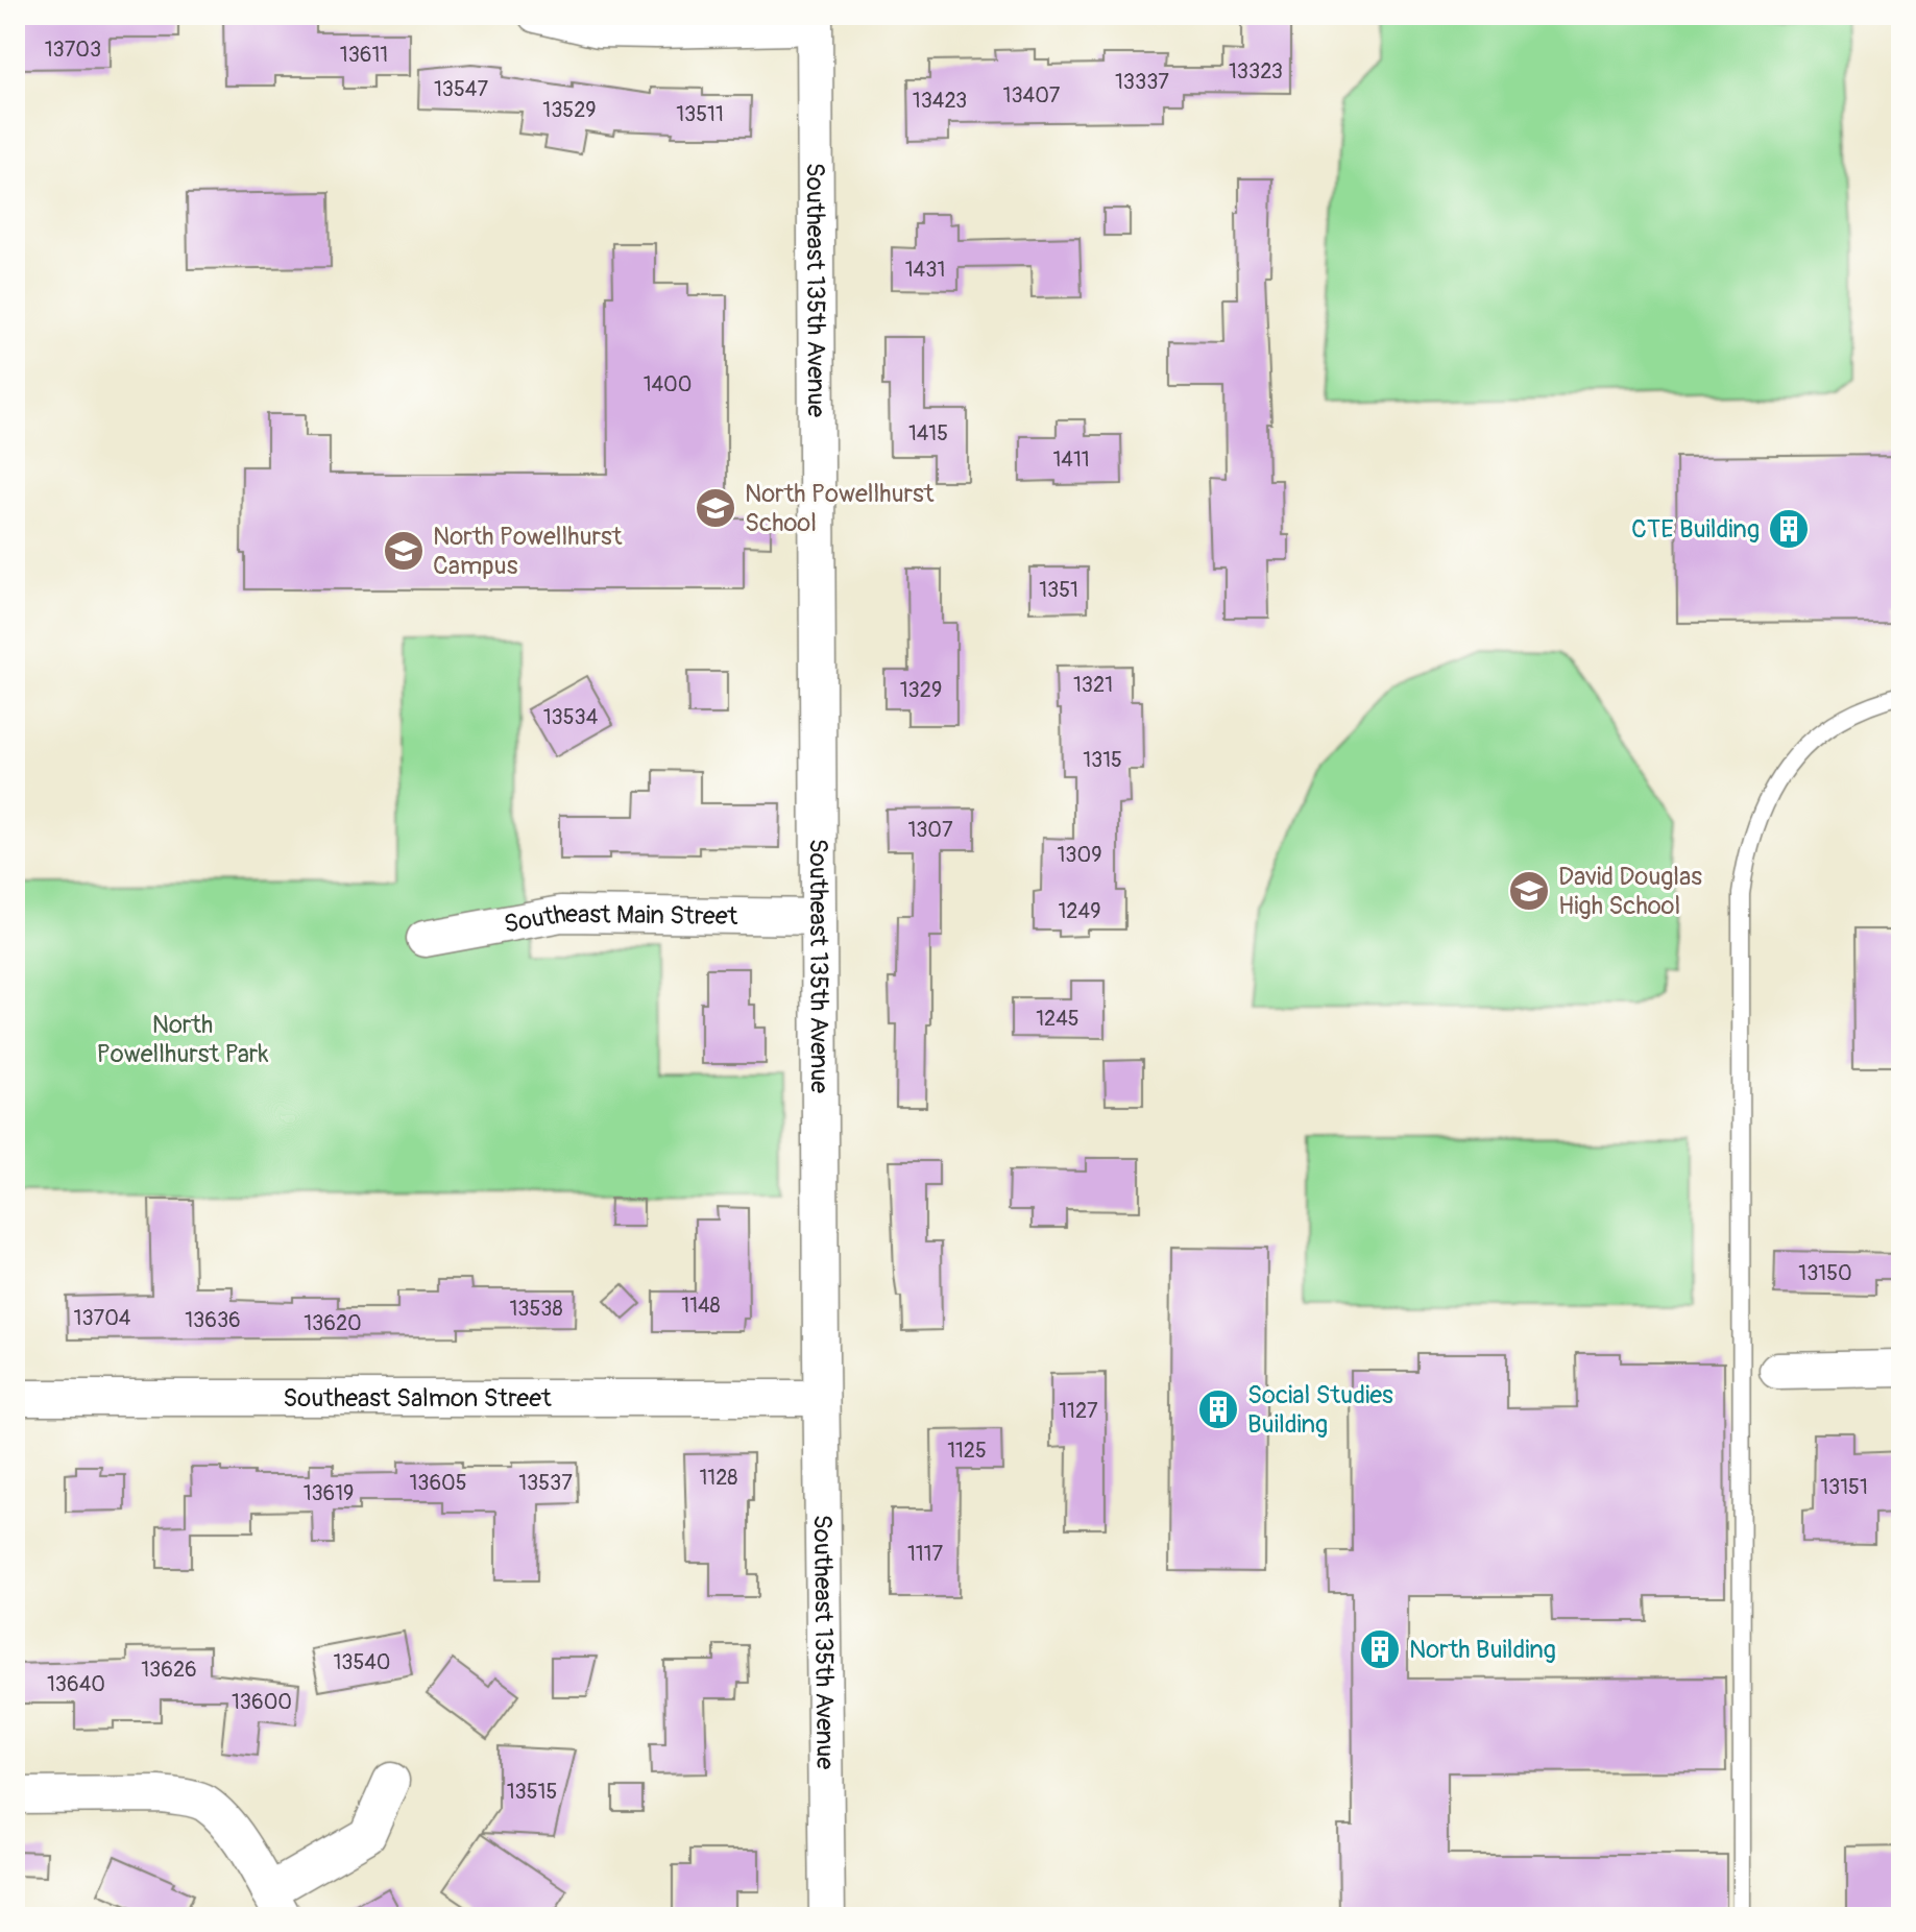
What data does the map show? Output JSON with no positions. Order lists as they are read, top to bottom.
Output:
{
  "streets": {
    "street": ["Southeast 135th Avenue", "Southeast Main Street", "Southeast Salmon Street"]
  },
  "crossings": [
    ["Southeast 135th Avenue", "Southeast Main Street"],
    ["Southeast 135th Avenue", "Southeast Salmon Street"]
  ],
  "parks": ["North Powellhurst Park"],
  "places": {
    "school or university": ["North Powellhurst School", "North Powellhurst Campus", "David Douglas High School"],
    "building": ["CTE Building", "Social Studies Building", "North Building"]
  },
  "house_numbers": [
    "13703",
    "13611",
    "13323",
    "13337",
    "13547",
    "13407",
    "13423",
    "13529",
    "13511",
    "1431",
    "1400",
    "1415",
    "1411",
    "1351",
    "1321",
    "1329",
    "13534",
    "1315",
    "1307",
    "1309",
    "1249",
    "1245",
    "13150",
    "1148",
    "13538",
    "13704",
    "13636",
    "13620",
    "1127",
    "1125",
    "1128",
    "13605",
    "13537",
    "13151",
    "13619",
    "1117",
    "13540",
    "13626",
    "13640",
    "13600",
    "13515"
  ]
}
